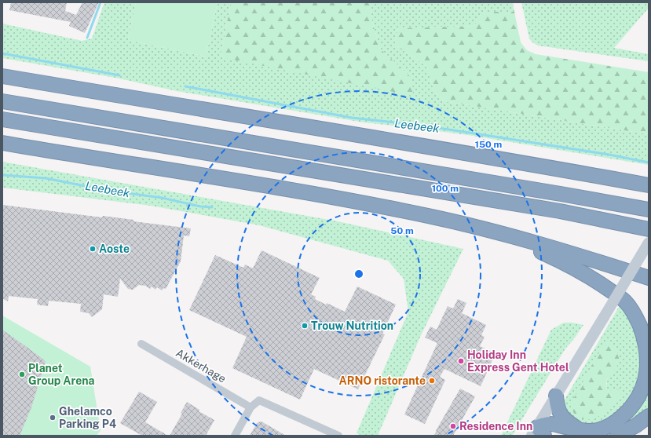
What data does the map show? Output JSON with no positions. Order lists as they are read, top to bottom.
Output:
{
  "streets": {
    "street": ["Akkerhage"]
  },
  "water": ["Leebeek"],
  "places": [
    "Aoste",
    "Trouw Nutrition",
    "Holiday Inn Express Gent Hotel",
    "Planet Group Arena",
    "ARNO ristorante",
    "Ghelamco Parking P4",
    "Residence Inn"
  ],
  "rings": ["150 m", "100 m", "50 m"]
}
